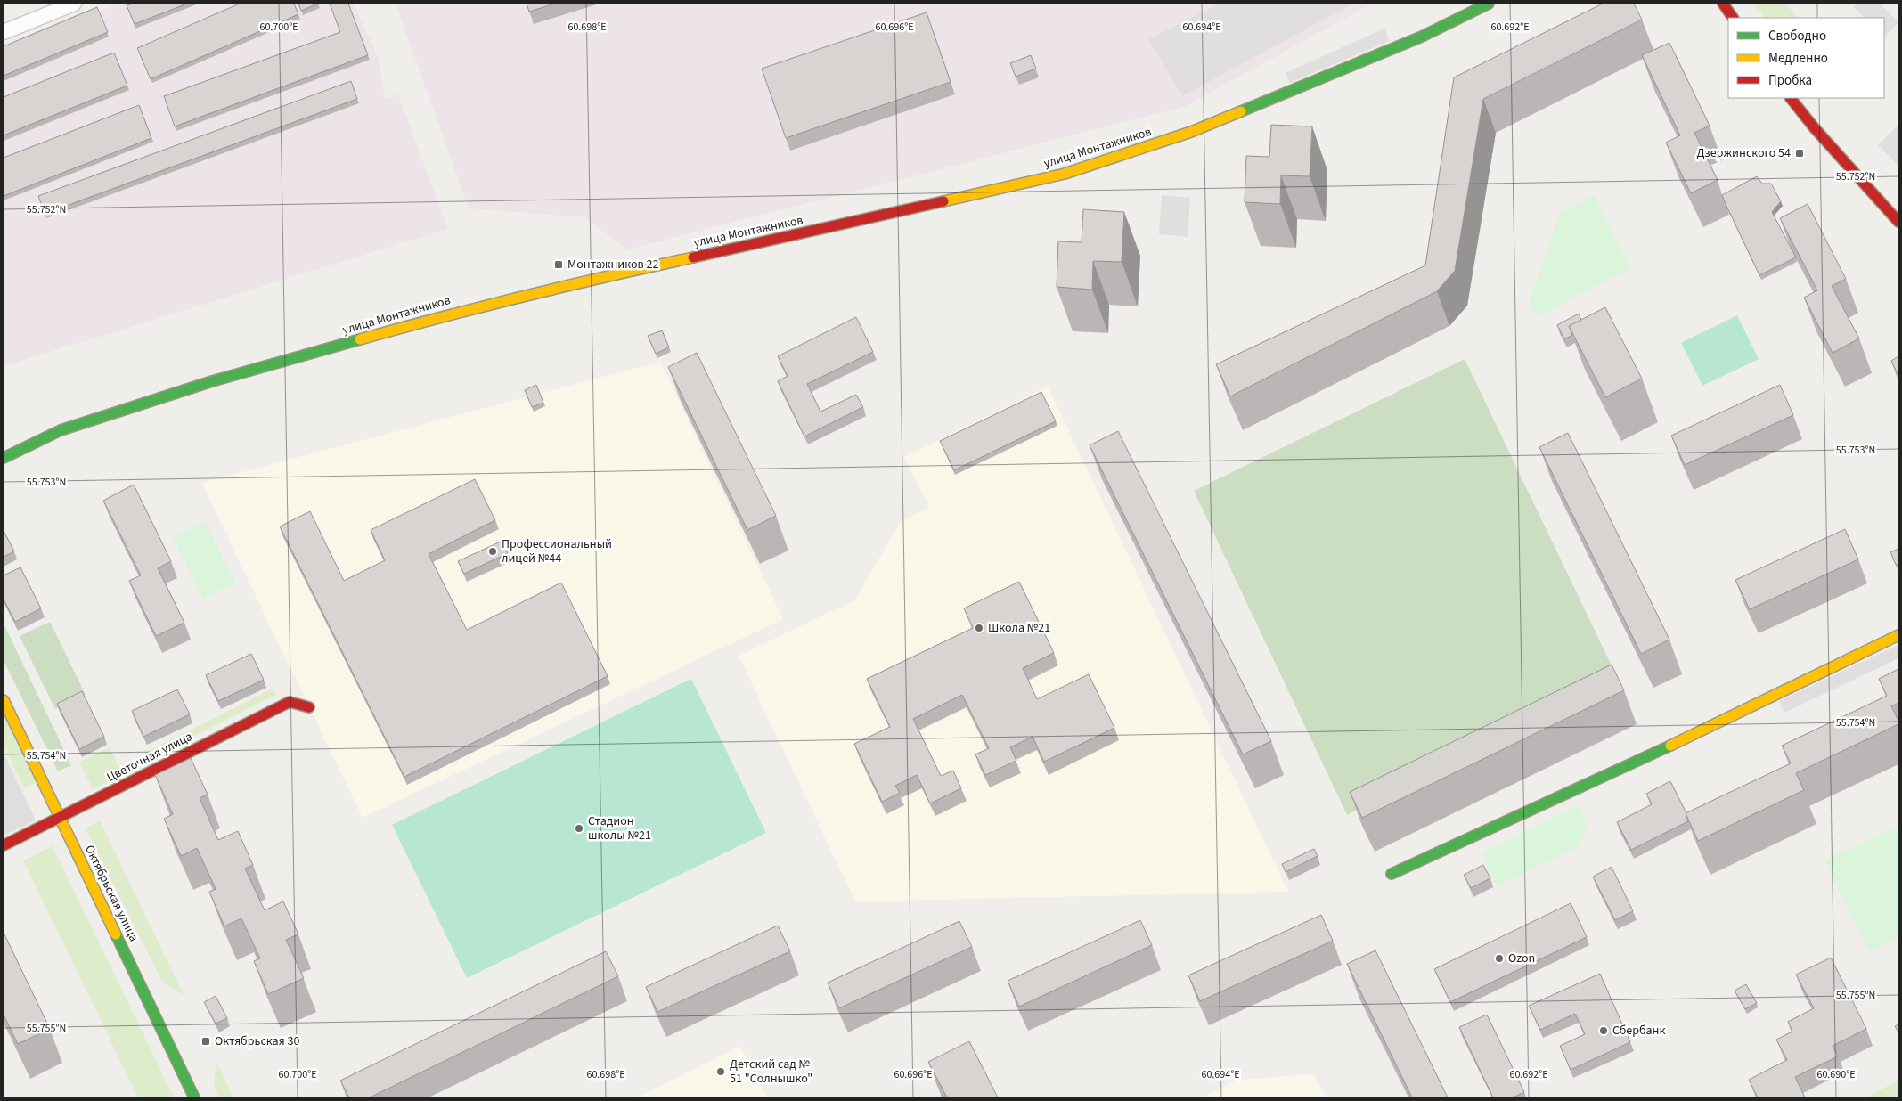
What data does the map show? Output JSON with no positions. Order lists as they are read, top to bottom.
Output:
{
  "streets": {
    "street": ["улица Монтажников", "Цветочная улица", "Октябрьская улица"]
  },
  "crossings": [
    ["Цветочная улица", "Октябрьская улица"]
  ],
  "places": {
    "transit": ["Дзержинского 54", "Монтажников 22", "Октябрьская 30"],
    "other": [
      "Профессиональный лицей №44",
      "Школа №21",
      "Стадион школы №21",
      "Ozon",
      "Сбербанк",
      "Детский сад № 51 \"Солнышко\""
    ]
  },
  "legend": ["Свободно", "Медленно", "Пробка"],
  "coordinates": [
    "60.700°E",
    "60.698°E",
    "60.696°E",
    "60.694°E",
    "60.692°E",
    "55.752°N",
    "55.753°N",
    "55.754°N",
    "55.755°N",
    "60.690°E"
  ]
}
